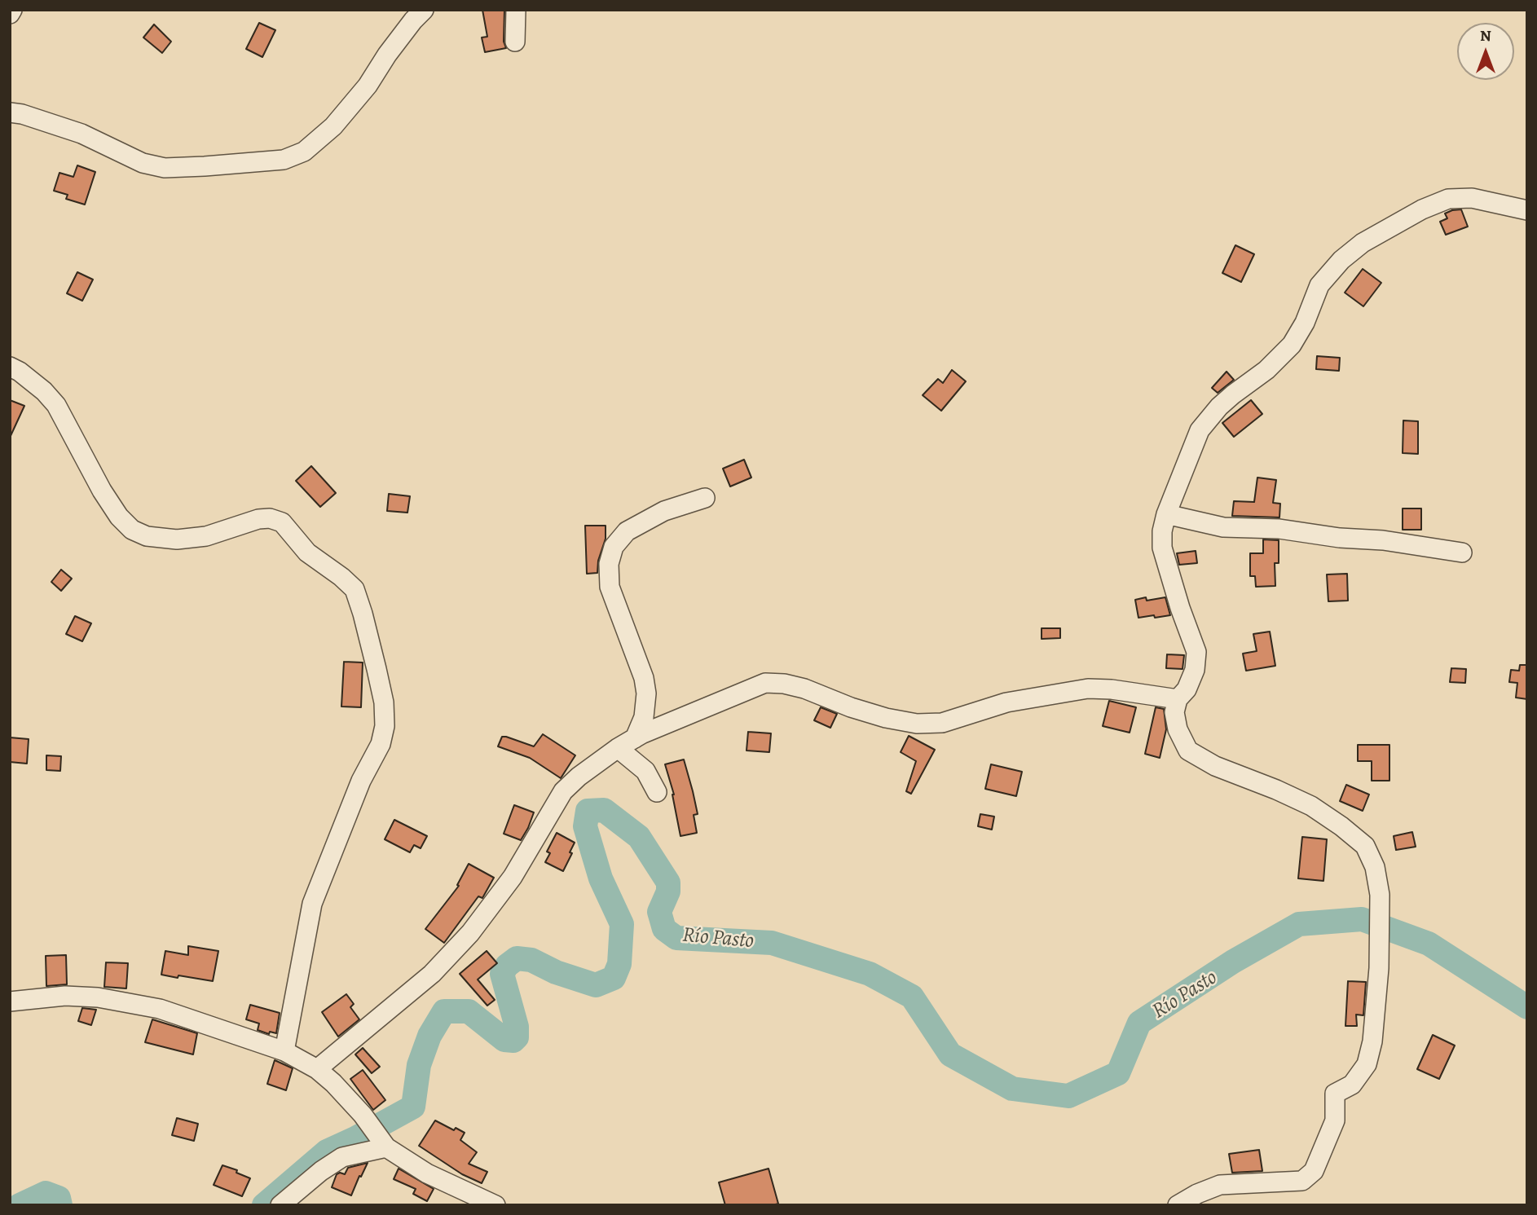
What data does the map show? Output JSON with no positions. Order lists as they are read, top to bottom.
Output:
{
  "water": ["Río Pasto"],
  "north": "top"
}
